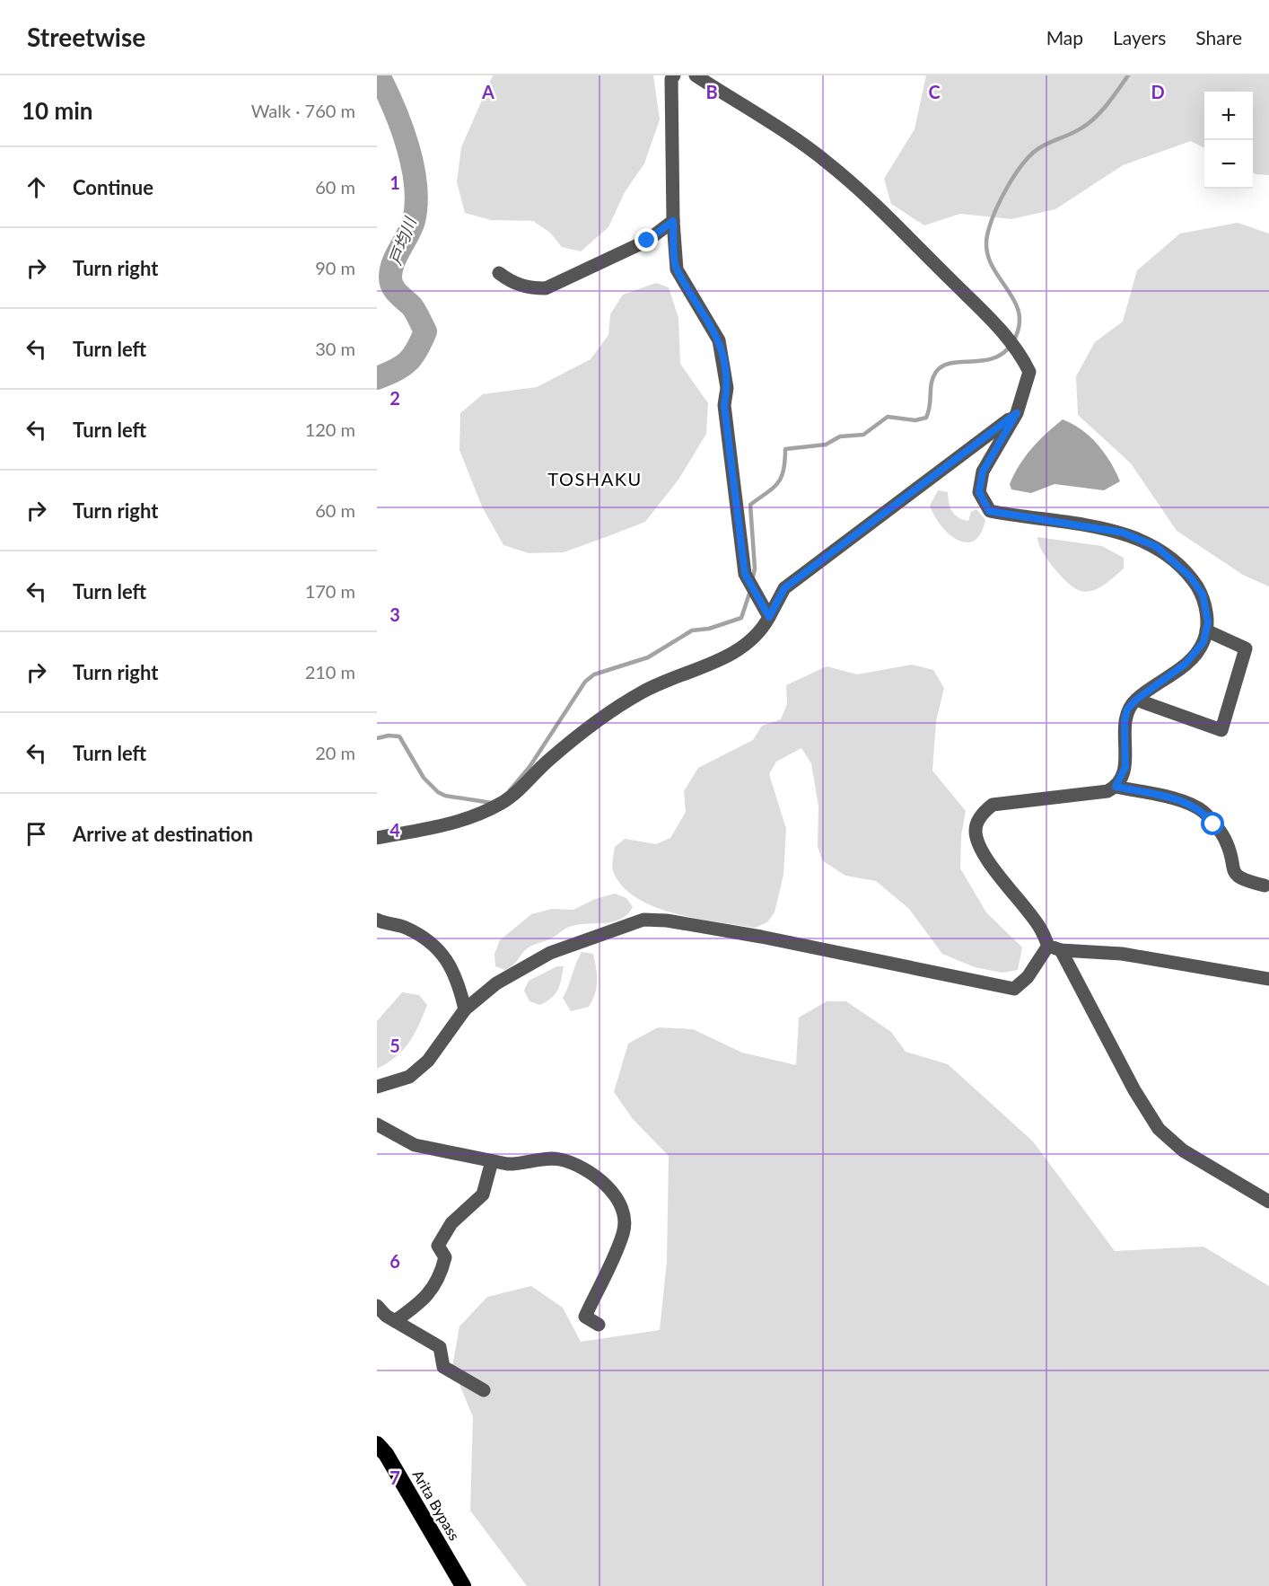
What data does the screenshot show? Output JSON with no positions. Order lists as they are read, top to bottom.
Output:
{
  "streets": {
    "highway": ["Arita Bypass"]
  },
  "districts": ["TOSHAKU"],
  "water": ["戸均川"],
  "page": {
    "header": "Streetwise",
    "nav": ["Map", "Layers", "Share"],
    "heading": ["10 min", "Walk · 760 m"],
    "map_buttons": ["+", "−"],
    "list": [
      ["Continue", "60 m"],
      ["Turn right", "90 m"],
      ["Turn left", "30 m"],
      ["Turn left", "120 m"],
      ["Turn right", "60 m"],
      ["Turn left", "170 m"],
      ["Turn right", "210 m"],
      ["Turn left", "20 m"],
      "Arrive at destination"
    ]
  },
  "grid": {
    "columns": [
      "A",
      "B",
      "C",
      "D"
    ],
    "rows": [
      "1",
      "2",
      "3",
      "4",
      "5",
      "6",
      "7"
    ]
  }
}
